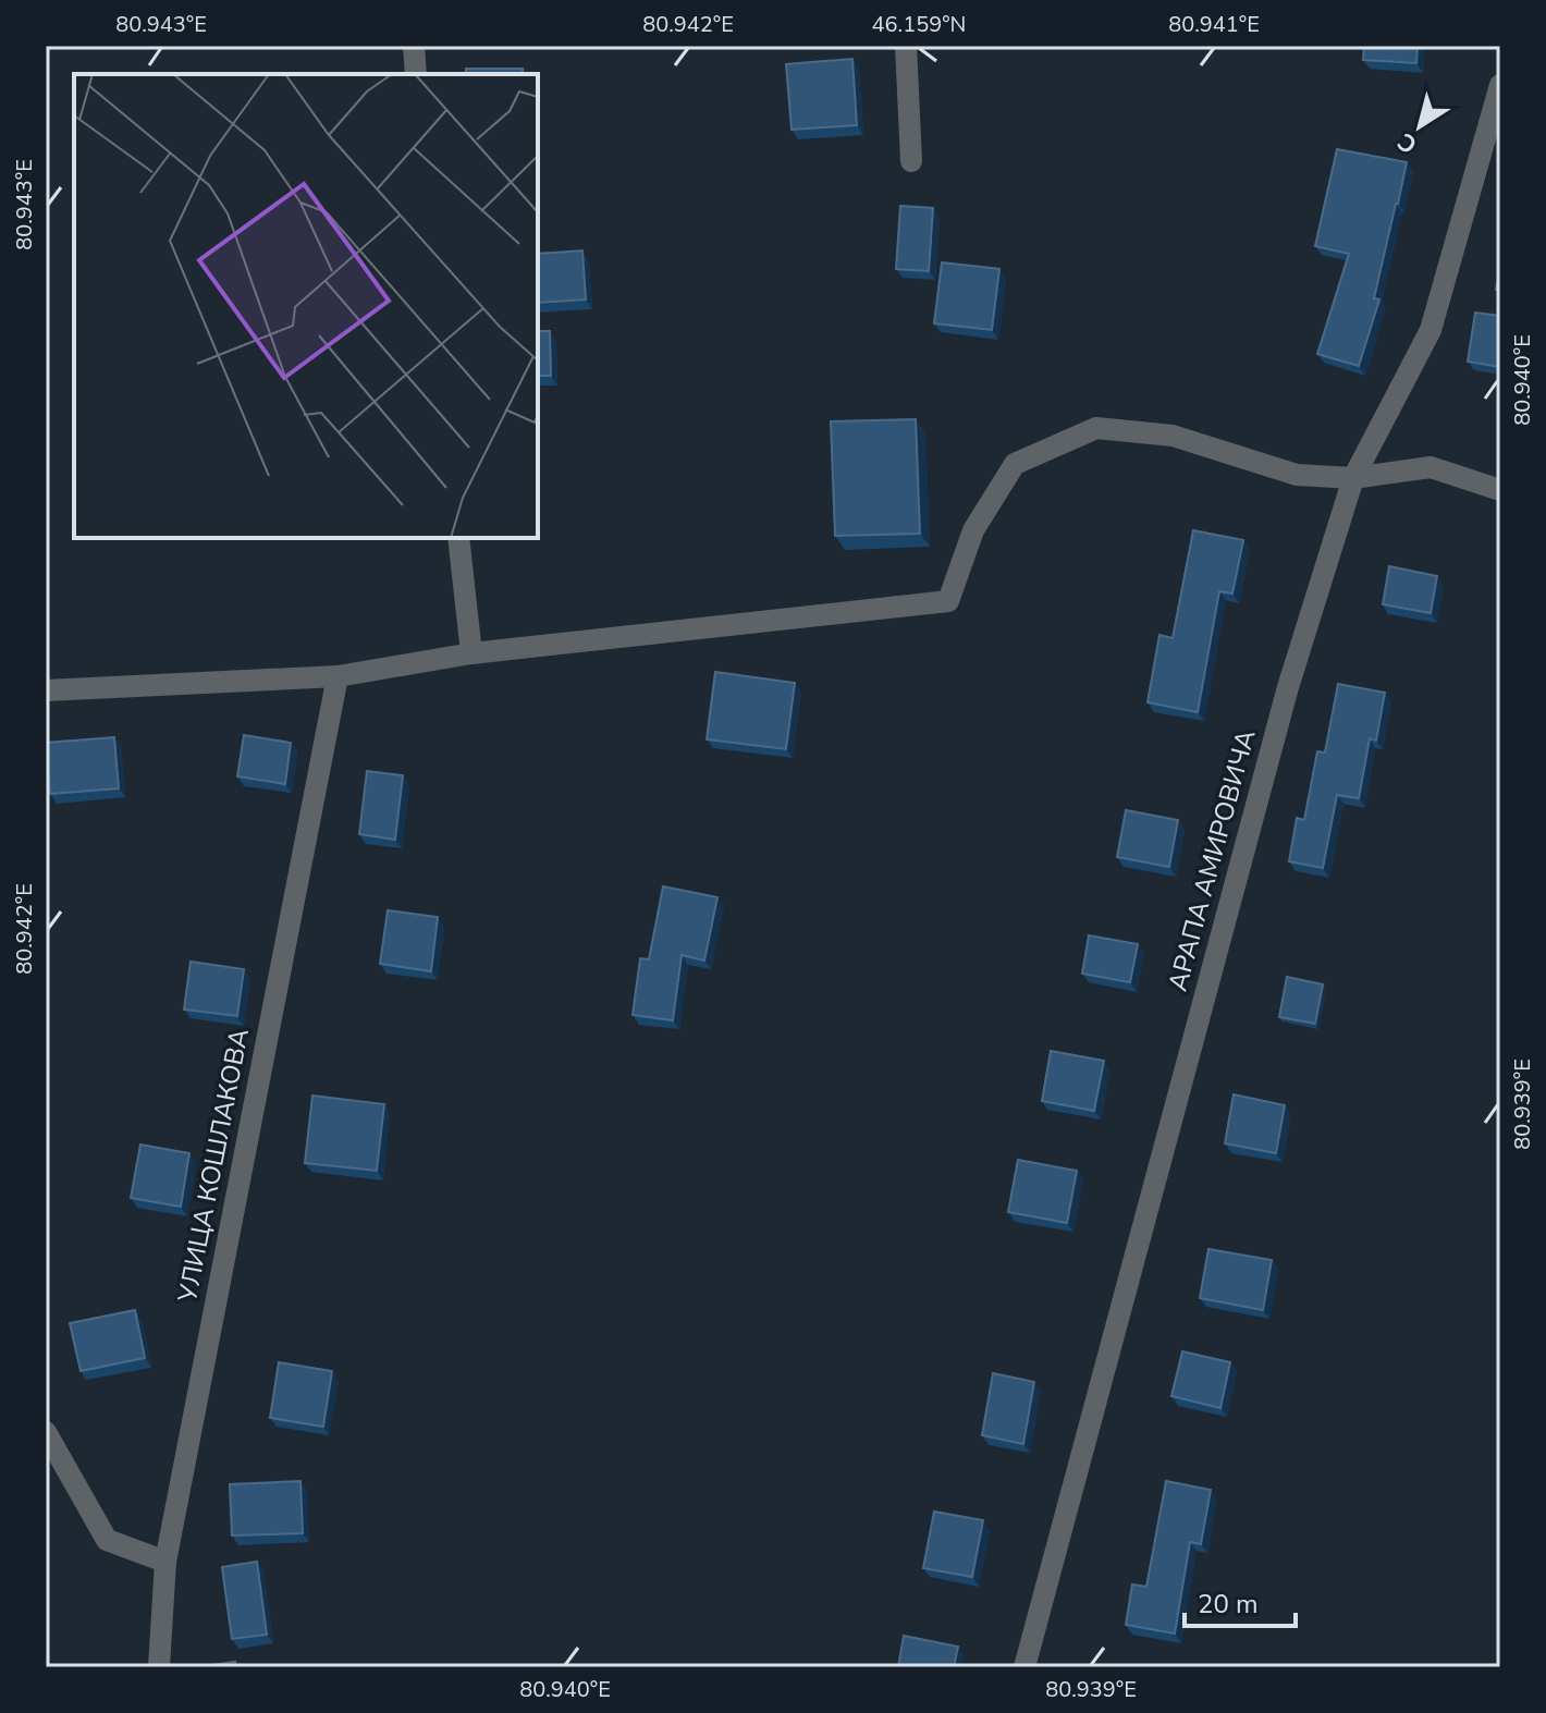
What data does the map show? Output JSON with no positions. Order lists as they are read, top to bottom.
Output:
{
  "streets": {
    "street": ["АРАПА АМИРОВИЧА", "УЛИЦА КОШЛАКОВА"]
  },
  "scale_bar": "20 m",
  "north": "bottom left",
  "coordinates": [
    "80.943°E",
    "80.942°E",
    "46.159°N",
    "80.941°E",
    "80.940°E",
    "80.939°E"
  ]
}
